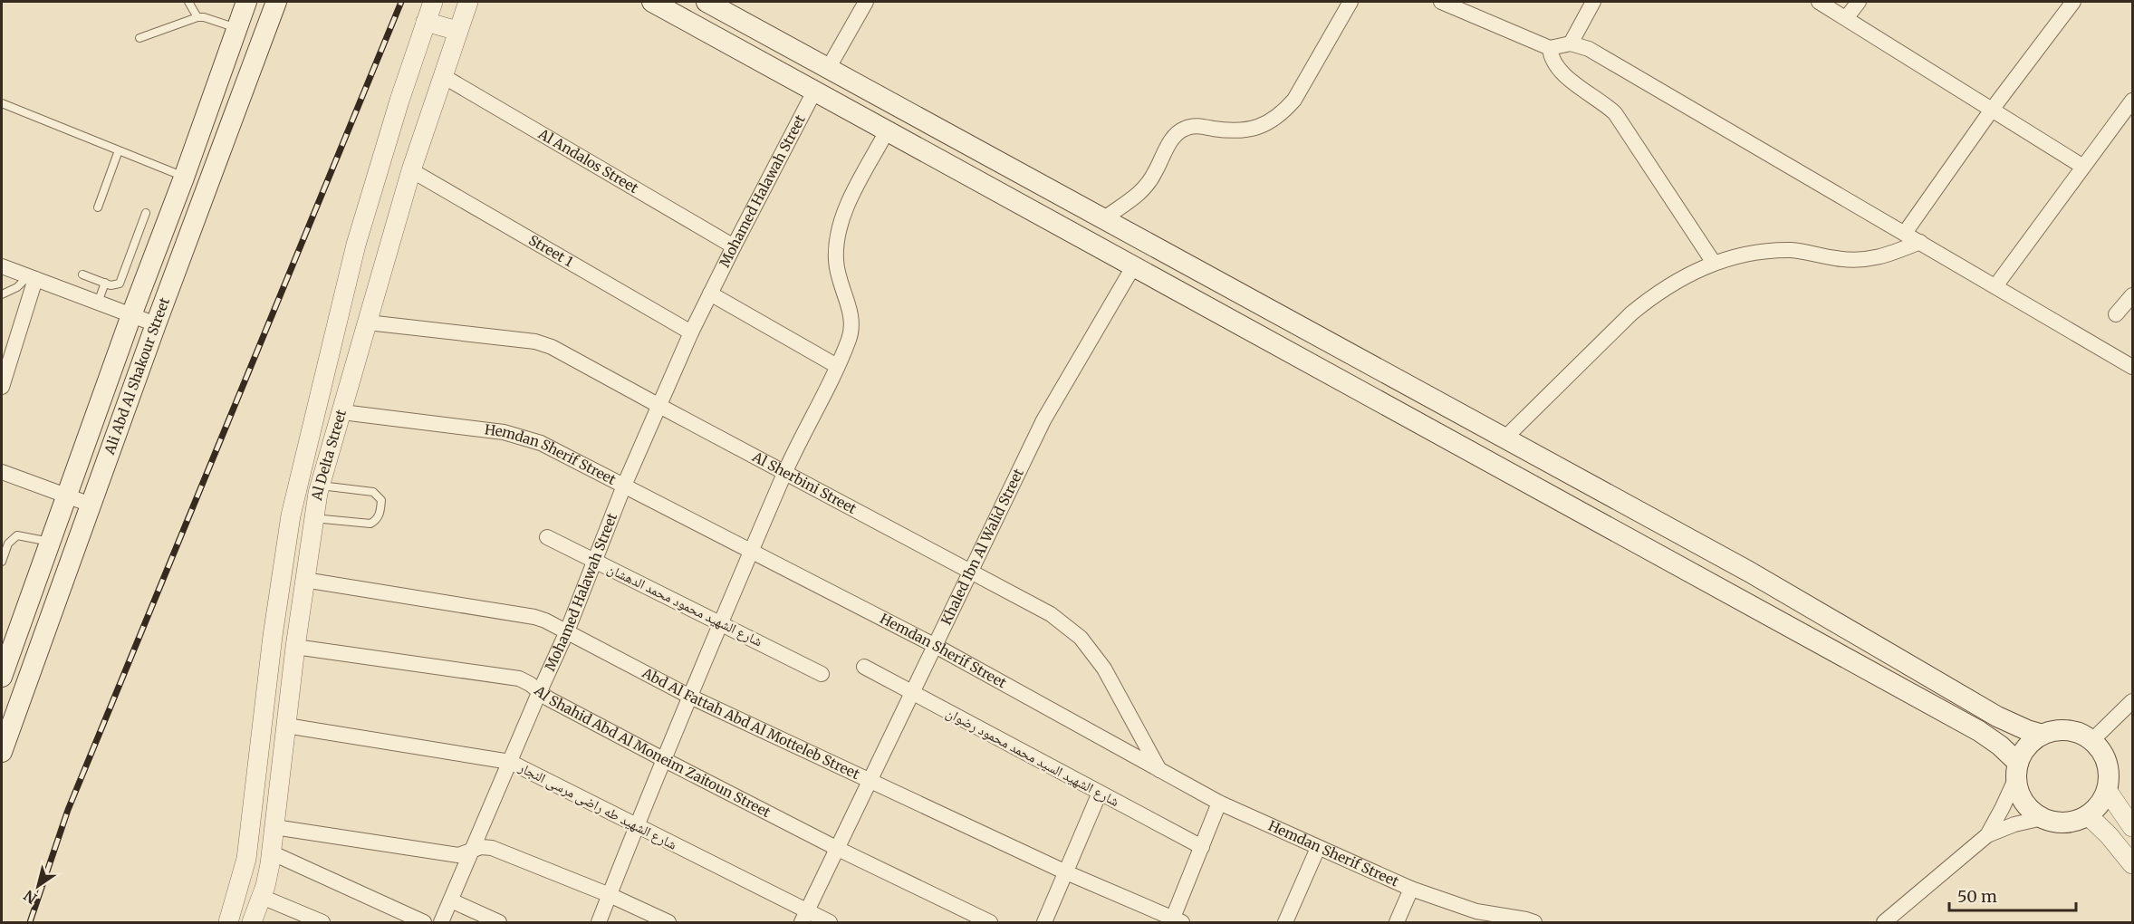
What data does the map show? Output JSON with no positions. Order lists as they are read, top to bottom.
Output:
{
  "streets": {
    "main road": ["Ali Abd Al Shakour Street"],
    "street": [
      "Al Andalos Street",
      "Mohamed Halawah Street",
      "Street 1",
      "Al Delta Street",
      "Hemdan Sherif Street",
      "Al Sherbini Street",
      "Khaled Ibn Al Walid Street",
      "شارع الشهيد محمود محمد الدهشان",
      "Abd Al Fattah Abd Al Motteleb Street",
      "Al Shahid Abd Al Moneim Zaitoun Street",
      "شارع الشهيد السيد محمد محمود رضوان",
      "شارع الشهيد طه راضى مرسى النجار"
    ]
  },
  "crossings": [
    ["Al Andalos Street", "Mohamed Halawah Street"],
    ["Al Andalos Street", "Al Delta Street"],
    ["Mohamed Halawah Street", "Street 1"],
    ["Mohamed Halawah Street", "Hemdan Sherif Street"],
    ["Mohamed Halawah Street", "Al Sherbini Street"],
    ["Mohamed Halawah Street", "شارع الشهيد محمود محمد الدهشان"],
    ["Mohamed Halawah Street", "Abd Al Fattah Abd Al Motteleb Street"],
    ["Mohamed Halawah Street", "Al Shahid Abd Al Moneim Zaitoun Street"],
    ["Mohamed Halawah Street", "شارع الشهيد طه راضى مرسى النجار"],
    ["Street 1", "Al Delta Street"],
    ["Al Delta Street", "Hemdan Sherif Street"],
    ["Al Delta Street", "Al Sherbini Street"],
    ["Al Delta Street", "Abd Al Fattah Abd Al Motteleb Street"],
    ["Al Delta Street", "Al Shahid Abd Al Moneim Zaitoun Street"],
    ["Al Delta Street", "شارع الشهيد طه راضى مرسى النجار"],
    ["Hemdan Sherif Street", "Al Sherbini Street"],
    ["Hemdan Sherif Street", "Khaled Ibn Al Walid Street"],
    ["Al Sherbini Street", "Khaled Ibn Al Walid Street"],
    ["Khaled Ibn Al Walid Street", "Abd Al Fattah Abd Al Motteleb Street"],
    ["Khaled Ibn Al Walid Street", "Al Shahid Abd Al Moneim Zaitoun Street"],
    ["Khaled Ibn Al Walid Street", "شارع الشهيد السيد محمد محمود رضوان"],
    ["Khaled Ibn Al Walid Street", "شارع الشهيد طه راضى مرسى النجار"]
  ],
  "scale_bar": "50 m",
  "north": "bottom left"
}
